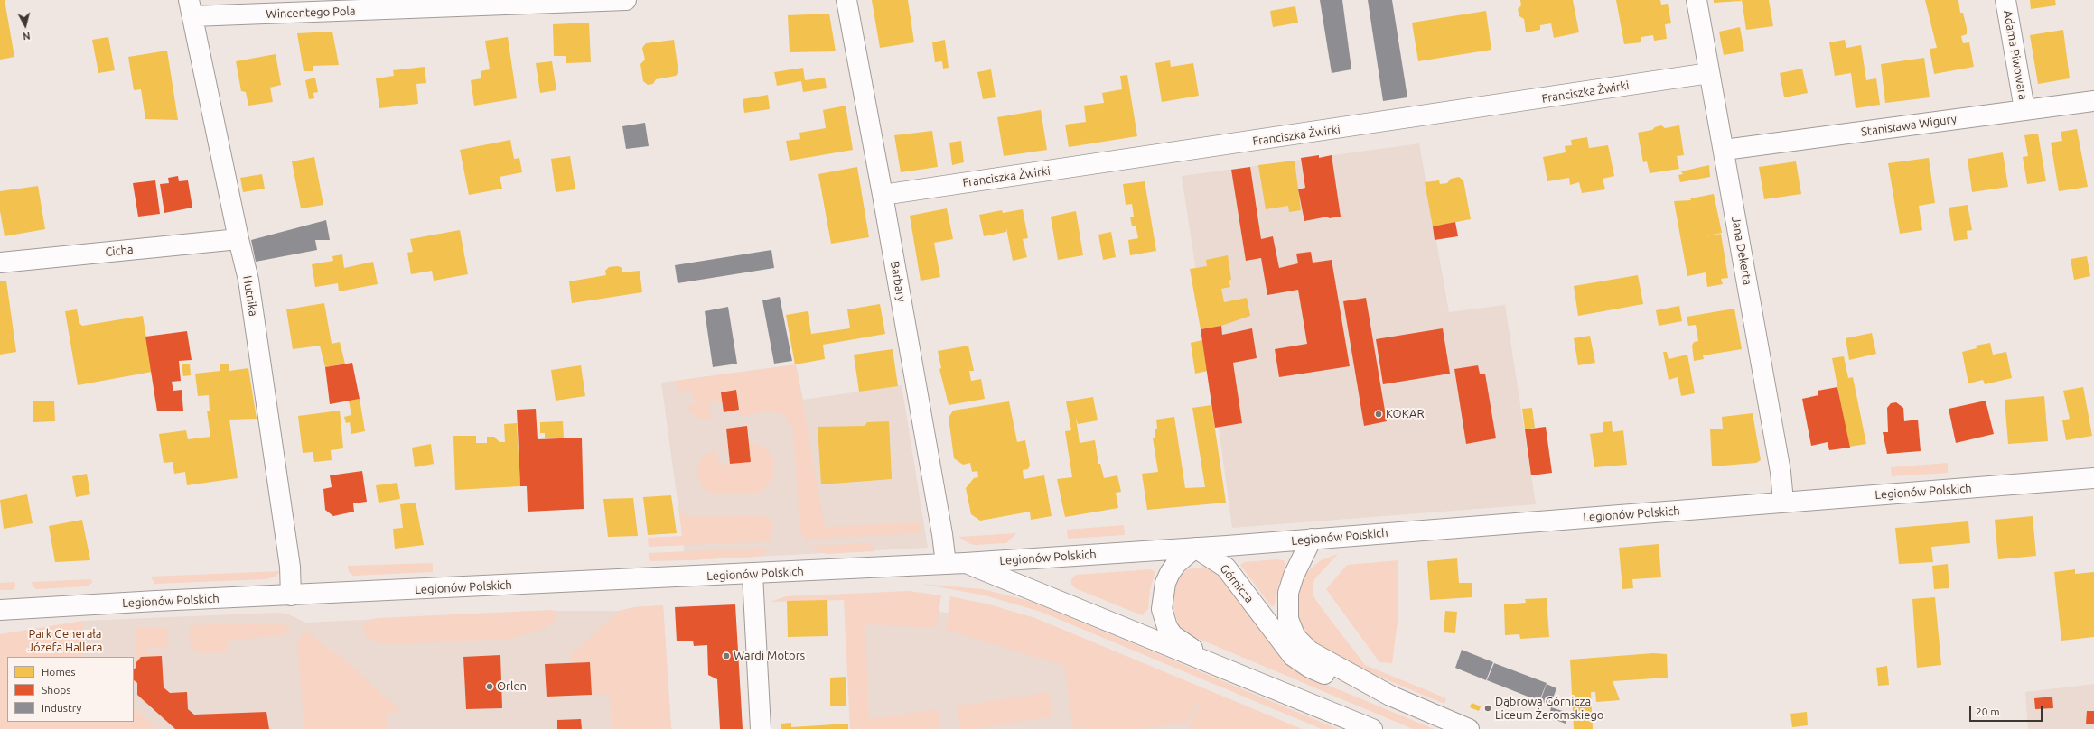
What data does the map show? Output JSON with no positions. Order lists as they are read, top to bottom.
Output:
{
  "streets": {
    "street": [
      "Wincentego Pola",
      "Adama Piwowara",
      "Franciszka Żwirki",
      "Stanisława Wigury",
      "Cicha",
      "Jana Dekerta",
      "Barbary",
      "Hutnika",
      "Legionów Polskich",
      "Górnicza"
    ]
  },
  "crossings": [
    ["Wincentego Pola", "Hutnika"],
    ["Adama Piwowara", "Stanisława Wigury"],
    ["Franciszka Żwirki", "Jana Dekerta"],
    ["Franciszka Żwirki", "Barbary"],
    ["Stanisława Wigury", "Jana Dekerta"],
    ["Cicha", "Hutnika"],
    ["Jana Dekerta", "Legionów Polskich"],
    ["Barbary", "Legionów Polskich"],
    ["Hutnika", "Legionów Polskich"],
    ["Legionów Polskich", "Górnicza"]
  ],
  "parks": ["Park Generała Józefa Hallera"],
  "places": [
    "KOKAR",
    "Wardi Motors",
    "Orlen",
    "Dąbrowa Górnicza Liceum Żeromskiego"
  ],
  "legend": ["Homes", "Shops", "Industry"],
  "scale_bar": "20 m",
  "north": "bottom"
}
